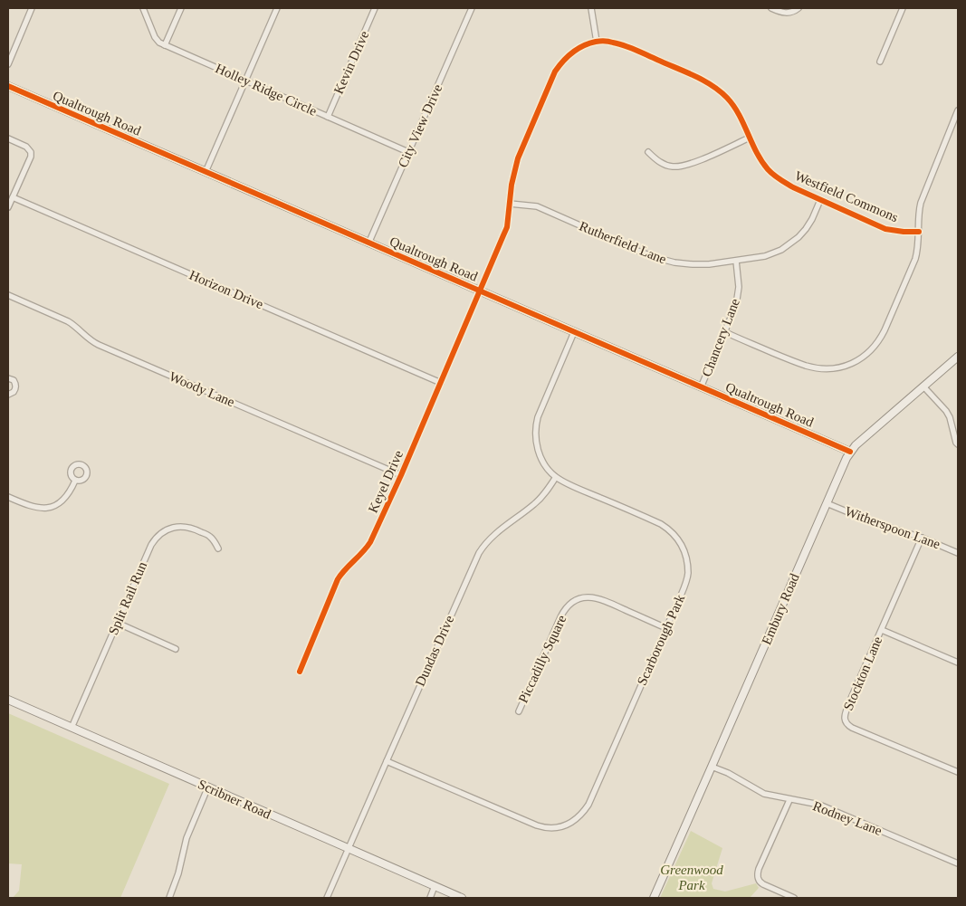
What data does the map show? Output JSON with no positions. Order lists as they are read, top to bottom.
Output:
{
  "streets": {
    "street": [
      "Kevin Drive",
      "Holley Ridge Circle",
      "Qualtrough Road",
      "City View Drive",
      "Westfield Commons",
      "Rutherfield Lane",
      "Horizon Drive",
      "Chancery Lane",
      "Woody Lane",
      "Keyel Drive",
      "Witherspoon Lane",
      "Split Rail Run",
      "Embury Road",
      "Scarborough Park",
      "Dundas Drive",
      "Piccadilly Square",
      "Stockton Lane",
      "Scribner Road",
      "Rodney Lane"
    ]
  },
  "crossings": [
    ["Kevin Drive", "Holley Ridge Circle"],
    ["Holley Ridge Circle", "City View Drive"],
    ["Qualtrough Road", "City View Drive"],
    ["Qualtrough Road", "Westfield Commons"],
    ["Qualtrough Road", "Chancery Lane"],
    ["Qualtrough Road", "Keyel Drive"],
    ["Qualtrough Road", "Embury Road"],
    ["Qualtrough Road", "Scarborough Park"],
    ["Westfield Commons", "Rutherfield Lane"],
    ["Westfield Commons", "Keyel Drive"],
    ["Rutherfield Lane", "Chancery Lane"],
    ["Horizon Drive", "Keyel Drive"],
    ["Woody Lane", "Keyel Drive"],
    ["Witherspoon Lane", "Embury Road"],
    ["Witherspoon Lane", "Stockton Lane"],
    ["Split Rail Run", "Scribner Road"],
    ["Embury Road", "Rodney Lane"],
    ["Scarborough Park", "Dundas Drive"],
    ["Scarborough Park", "Piccadilly Square"],
    ["Dundas Drive", "Scribner Road"]
  ],
  "parks": ["Greenwood Park"]
}
